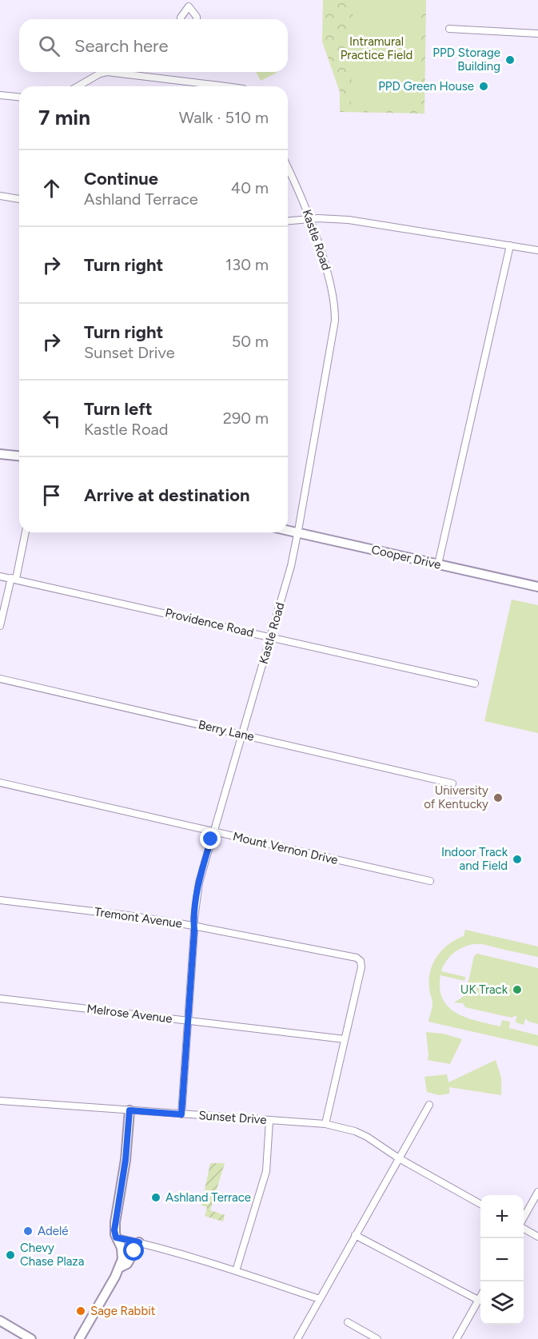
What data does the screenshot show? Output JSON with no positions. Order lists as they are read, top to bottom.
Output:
{
  "streets": {
    "main road": ["Cooper Drive"],
    "street": [
      "Kastle Road",
      "Providence Road",
      "Berry Lane",
      "Mount Vernon Drive",
      "Tremont Avenue",
      "Melrose Avenue",
      "Sunset Drive"
    ]
  },
  "crossings": [
    ["Kastle Road", "Cooper Drive"],
    ["Kastle Road", "Providence Road"],
    ["Kastle Road", "Berry Lane"],
    ["Kastle Road", "Mount Vernon Drive"],
    ["Kastle Road", "Tremont Avenue"],
    ["Kastle Road", "Melrose Avenue"],
    ["Kastle Road", "Sunset Drive"],
    ["Tremont Avenue", "Melrose Avenue"]
  ],
  "parks": ["Intramural Practice Field"],
  "places": [
    "PPD Storage Building",
    "PPD Green House",
    "University of Kentucky",
    "Indoor Track and Field",
    "UK Track",
    "Ashland Terrace",
    "Adelé",
    "Chevy Chase Plaza",
    "Sage Rabbit"
  ],
  "page": {
    "search": "Search here",
    "heading": ["7 min", "Walk · 510 m"],
    "list": [
      ["Continue", "Ashland Terrace", "40 m"],
      ["Turn right", "130 m"],
      ["Turn right", "Sunset Drive", "50 m"],
      ["Turn left", "Kastle Road", "290 m"],
      "Arrive at destination"
    ],
    "map_buttons": ["+", "−"]
  }
}
